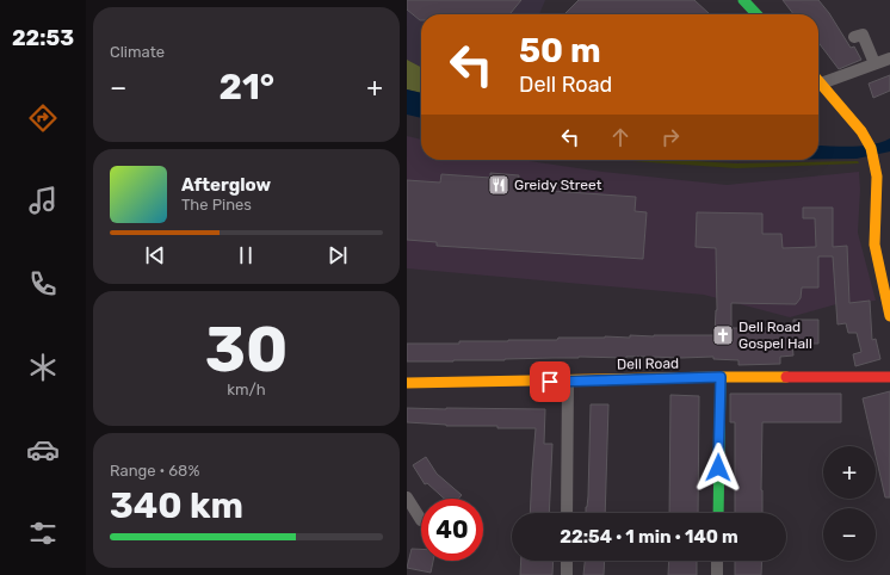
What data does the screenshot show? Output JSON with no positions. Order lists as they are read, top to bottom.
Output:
{
  "streets": {
    "street": ["Dell Road"]
  },
  "places": {
    "restaurant": ["Greidy Street"],
    "church": ["Dell Road Gospel Hall"]
  },
  "page": {
    "tabs": "22:53",
    "tile": [
      "Climate",
      ["30", "km/h"],
      ["Range · 68%", "340 km"]
    ],
    "turn": ["50 m", "Dell Road"],
    "heat": ["−", "21°", "+"],
    "song": ["Afterglow", "The Pines"],
    "map_buttons": ["+", "−"],
    "limit": "40",
    "trip": "22:54 · 1 min · 140 m"
  }
}
